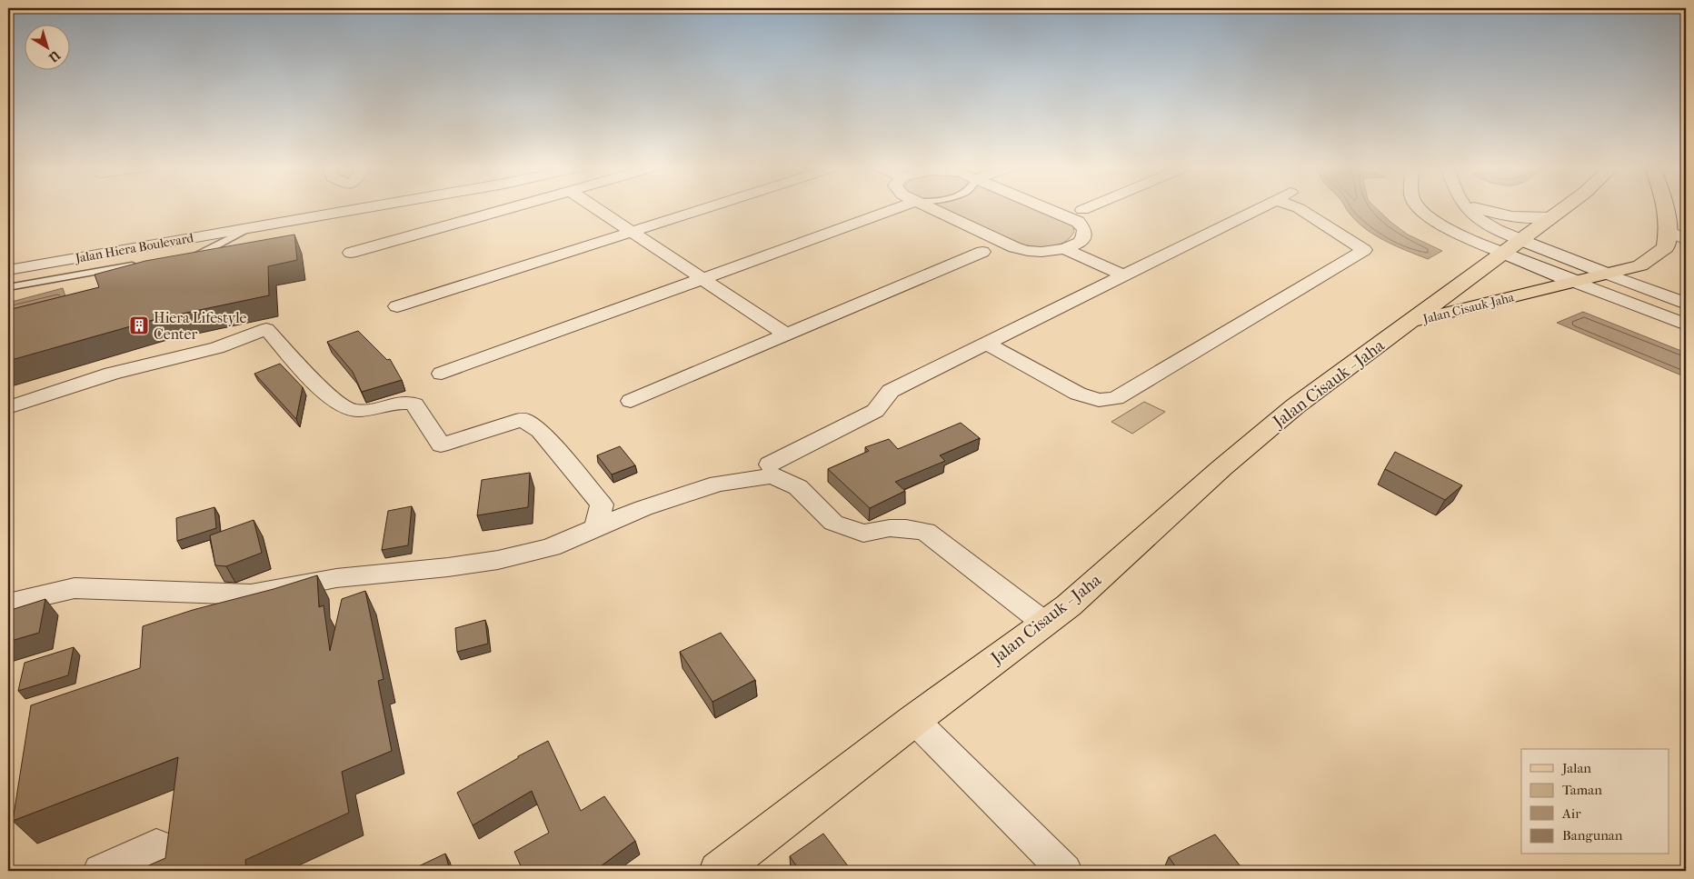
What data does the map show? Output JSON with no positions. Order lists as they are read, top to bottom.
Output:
{
  "streets": {
    "main road": ["Jalan Cisauk-Jaha", "Jalan Cisauk - Jaha"],
    "street": ["Jalan Hiera Boulevard"]
  },
  "crossings": [
    ["Jalan Cisauk-Jaha", "Jalan Cisauk - Jaha"]
  ],
  "places": {
    "building": ["Hiera Lifestyle Center"]
  },
  "legend": [
    "Jalan",
    "Taman",
    "Air",
    "Bangunan"
  ],
  "north": "bottom right"
}
